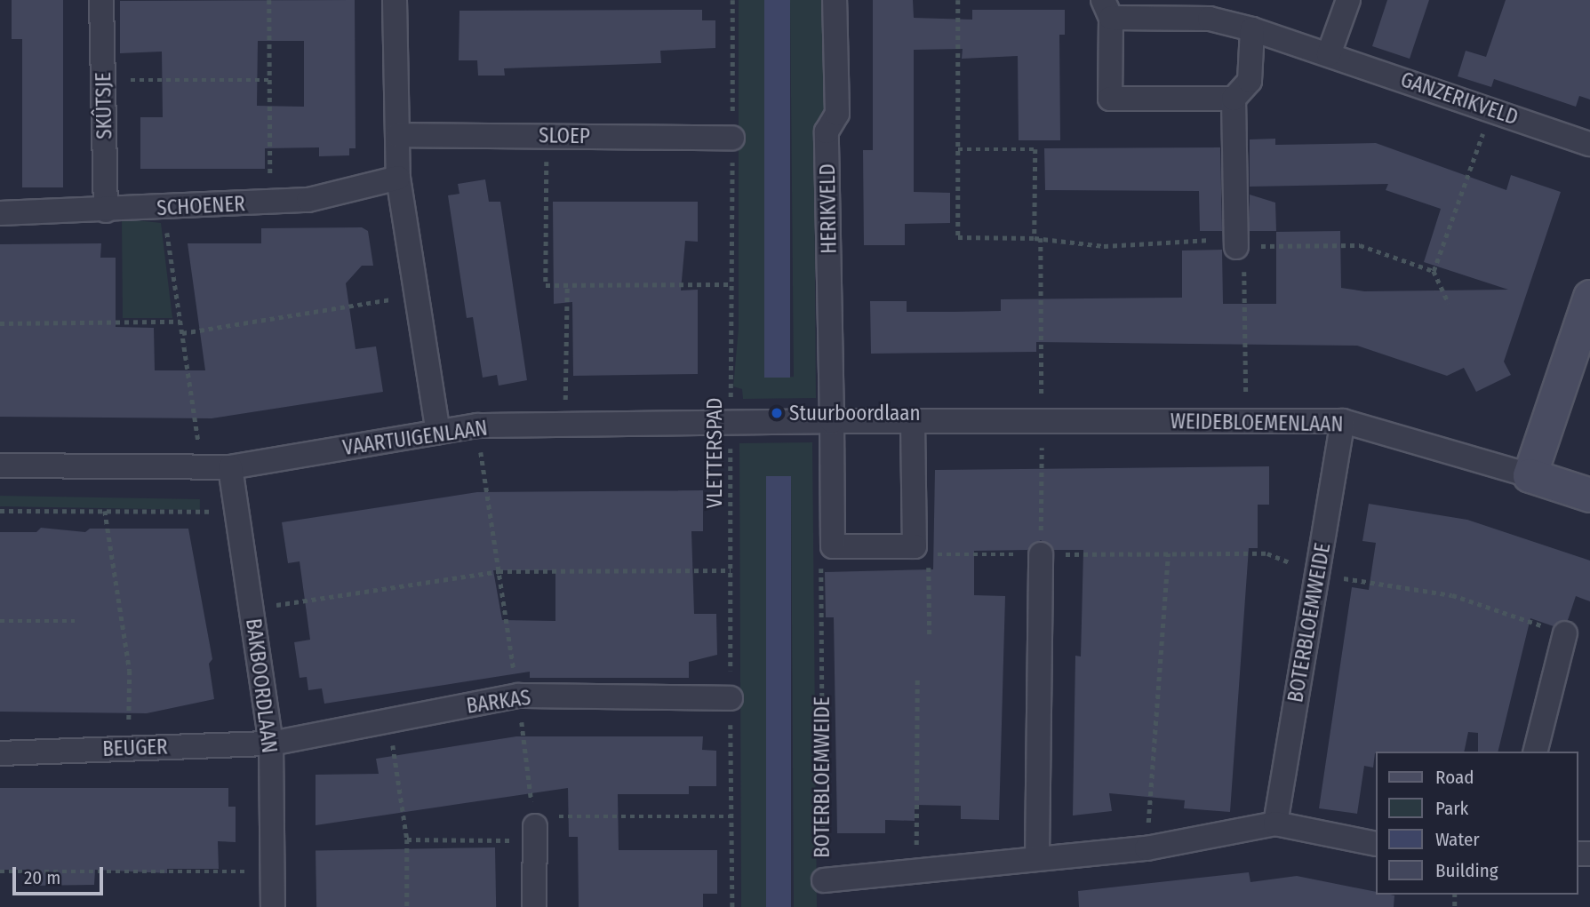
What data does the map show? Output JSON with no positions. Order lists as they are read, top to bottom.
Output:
{
  "streets": {
    "street": [
      "GANZERIKVELD",
      "SKÛTSJE",
      "SLOEP",
      "SCHOENER",
      "HERIKVELD",
      "WEIDEBLOEMENLAAN",
      "VAARTUIGENLAAN",
      "BOTERBLOEMWEIDE",
      "BAKBOORDLAAN",
      "BARKAS",
      "BEUGER"
    ],
    "path": ["VLETTERSPAD"]
  },
  "crossings": [
    ["SKÛTSJE", "SCHOENER"],
    ["SLOEP", "VLETTERSPAD"],
    ["HERIKVELD", "WEIDEBLOEMENLAAN"],
    ["HERIKVELD", "VAARTUIGENLAAN"],
    ["WEIDEBLOEMENLAAN", "VAARTUIGENLAAN"],
    ["WEIDEBLOEMENLAAN", "BOTERBLOEMWEIDE"],
    ["VAARTUIGENLAAN", "VLETTERSPAD"],
    ["VAARTUIGENLAAN", "BAKBOORDLAAN"],
    ["VLETTERSPAD", "BARKAS"],
    ["BAKBOORDLAAN", "BARKAS"],
    ["BAKBOORDLAAN", "BEUGER"],
    ["BARKAS", "BEUGER"]
  ],
  "places": ["Stuurboordlaan"],
  "legend": [
    "Road",
    "Park",
    "Water",
    "Building"
  ],
  "scale_bar": "20 m"
}
